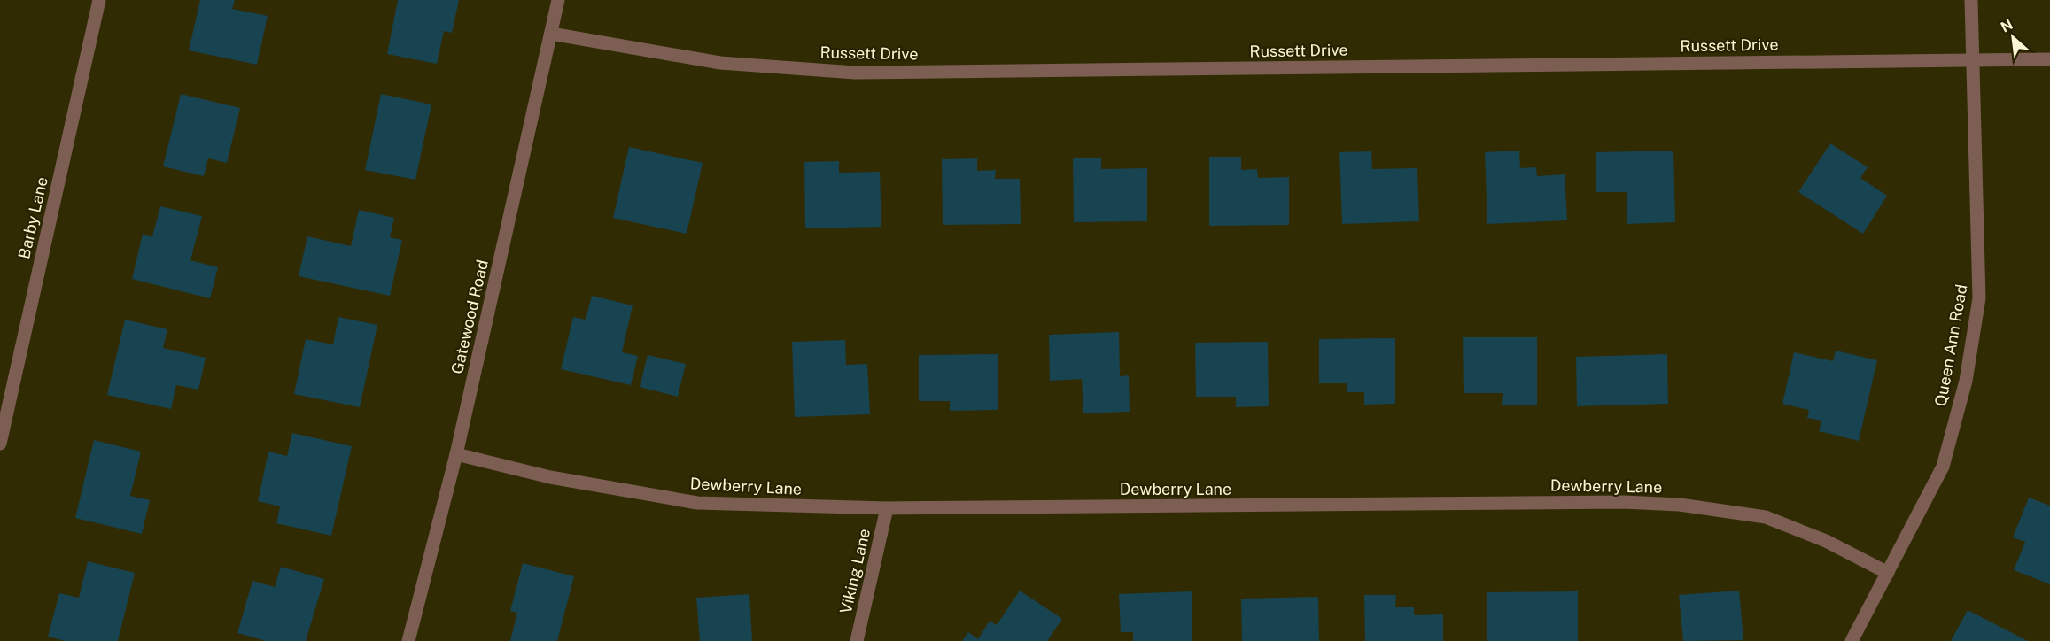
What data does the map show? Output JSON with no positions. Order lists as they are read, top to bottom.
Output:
{
  "streets": {
    "street": [
      "Russett Drive",
      "Barby Lane",
      "Gatewood Road",
      "Queen Ann Road",
      "Dewberry Lane",
      "Viking Lane"
    ]
  },
  "crossings": [
    ["Russett Drive", "Gatewood Road"],
    ["Russett Drive", "Queen Ann Road"],
    ["Gatewood Road", "Dewberry Lane"],
    ["Queen Ann Road", "Dewberry Lane"],
    ["Dewberry Lane", "Viking Lane"]
  ],
  "north": "top left"
}
